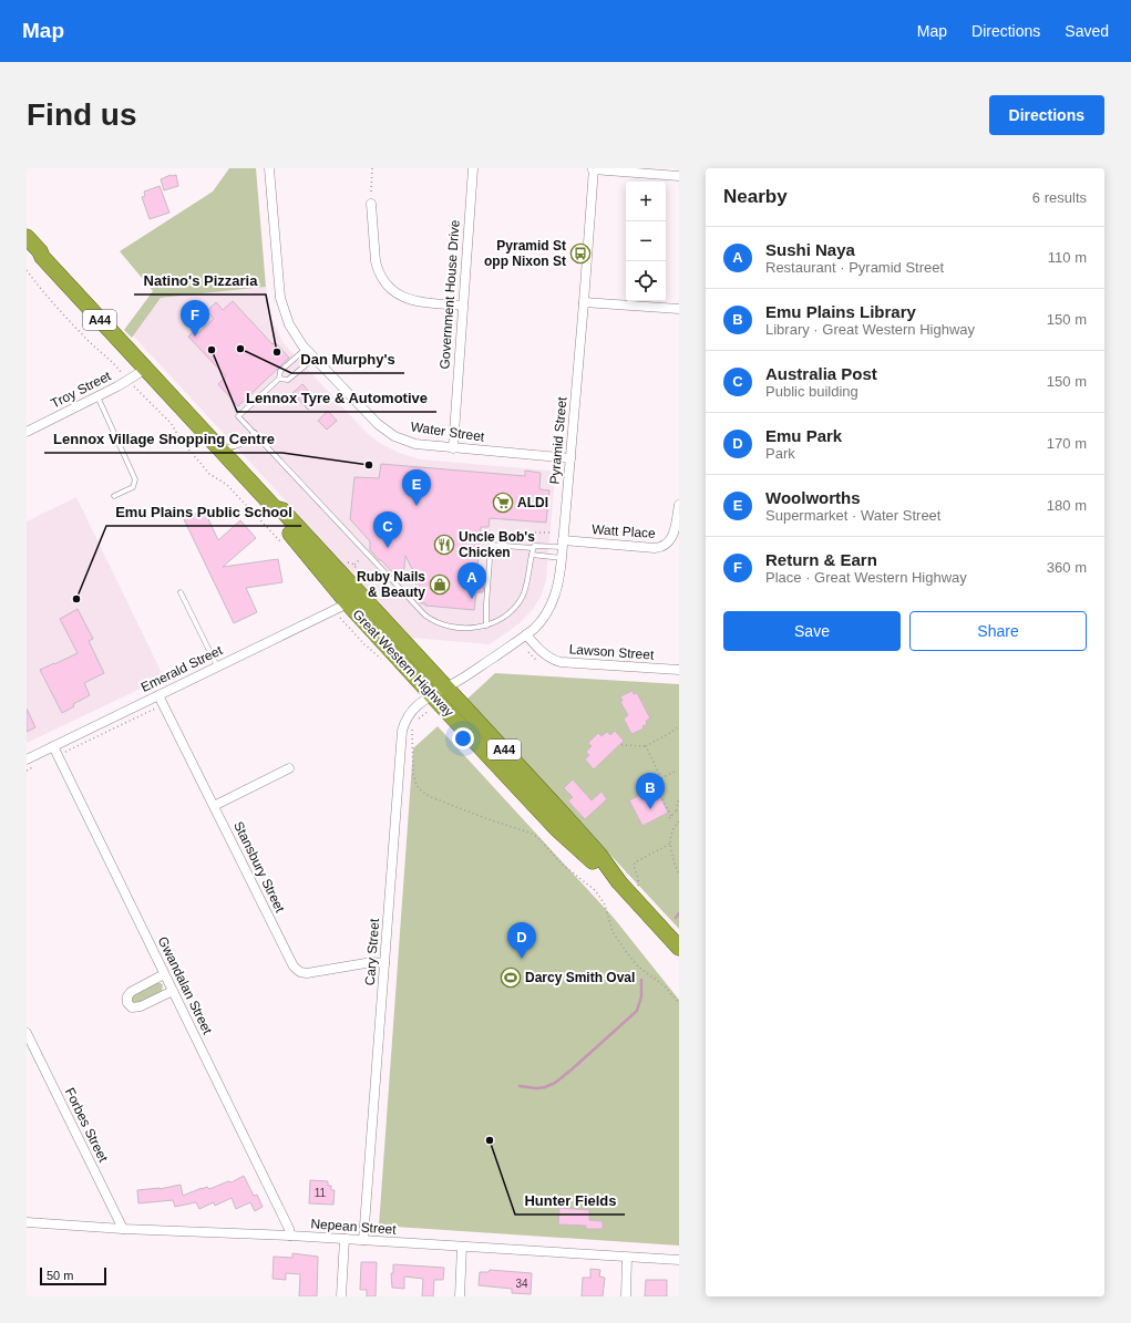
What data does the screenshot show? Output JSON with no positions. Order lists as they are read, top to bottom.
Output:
{
  "streets": {
    "highway": ["A44", "Great Western Highway"],
    "street": [
      "Government House Drive",
      "Troy Street",
      "Water Street",
      "Pyramid Street",
      "Watt Place",
      "Lawson Street",
      "Emerald Street",
      "Stansbury Street",
      "Cary Street",
      "Gwandalan Street",
      "Forbes Street",
      "Nepean Street"
    ]
  },
  "crossings": [
    ["Government House Drive", "Water Street"],
    ["Troy Street", "Great Western Highway"],
    ["Water Street", "Pyramid Street"],
    ["Pyramid Street", "Watt Place"],
    ["Pyramid Street", "Lawson Street"],
    ["Pyramid Street", "Great Western Highway"],
    ["Pyramid Street", "Cary Street"],
    ["Great Western Highway", "Emerald Street"],
    ["Great Western Highway", "Cary Street"],
    ["Emerald Street", "Stansbury Street"],
    ["Emerald Street", "Gwandalan Street"],
    ["Stansbury Street", "Cary Street"],
    ["Cary Street", "Nepean Street"],
    ["Gwandalan Street", "Nepean Street"],
    ["Forbes Street", "Nepean Street"]
  ],
  "places": {
    "bus stop": ["Pyramid St opp Nixon St"],
    "other": [
      "Dan Murphy's",
      "Lennox Tyre & Automotive",
      "Natino's Pizzaria",
      "Lennox Village Shopping Centre",
      "Emu Plains Public School",
      "Hunter Fields"
    ],
    "supermarket": ["ALDI"],
    "restaurant": ["Uncle Bob's Chicken"],
    "shop": ["Ruby Nails & Beauty"],
    "sports": ["Darcy Smith Oval"]
  },
  "house_numbers": ["11", "34"],
  "scale_bar": "50 m",
  "page": {
    "header": "Map",
    "nav": ["Map", "Directions", "Saved"],
    "buttons": [
      "Directions",
      ["Save", "Share"]
    ],
    "title": "Find us",
    "heading": ["Nearby", "6 results"],
    "map_buttons": ["+", "−"],
    "list": [
      {
        "mark": "A",
        "name": "Sushi Naya",
        "note": "Restaurant · Pyramid Street",
        "value": "110 m"
      },
      {
        "mark": "B",
        "name": "Emu Plains Library",
        "note": "Library · Great Western Highway",
        "value": "150 m"
      },
      {
        "mark": "C",
        "name": "Australia Post",
        "note": "Public building",
        "value": "150 m"
      },
      {
        "mark": "D",
        "name": "Emu Park",
        "note": "Park",
        "value": "170 m"
      },
      {
        "mark": "E",
        "name": "Woolworths",
        "note": "Supermarket · Water Street",
        "value": "180 m"
      },
      {
        "mark": "F",
        "name": "Return & Earn",
        "note": "Place · Great Western Highway",
        "value": "360 m"
      }
    ],
    "pins": [
      "F",
      "E",
      "C",
      "A",
      "B",
      "D"
    ],
    "scale": "50 m"
  }
}
